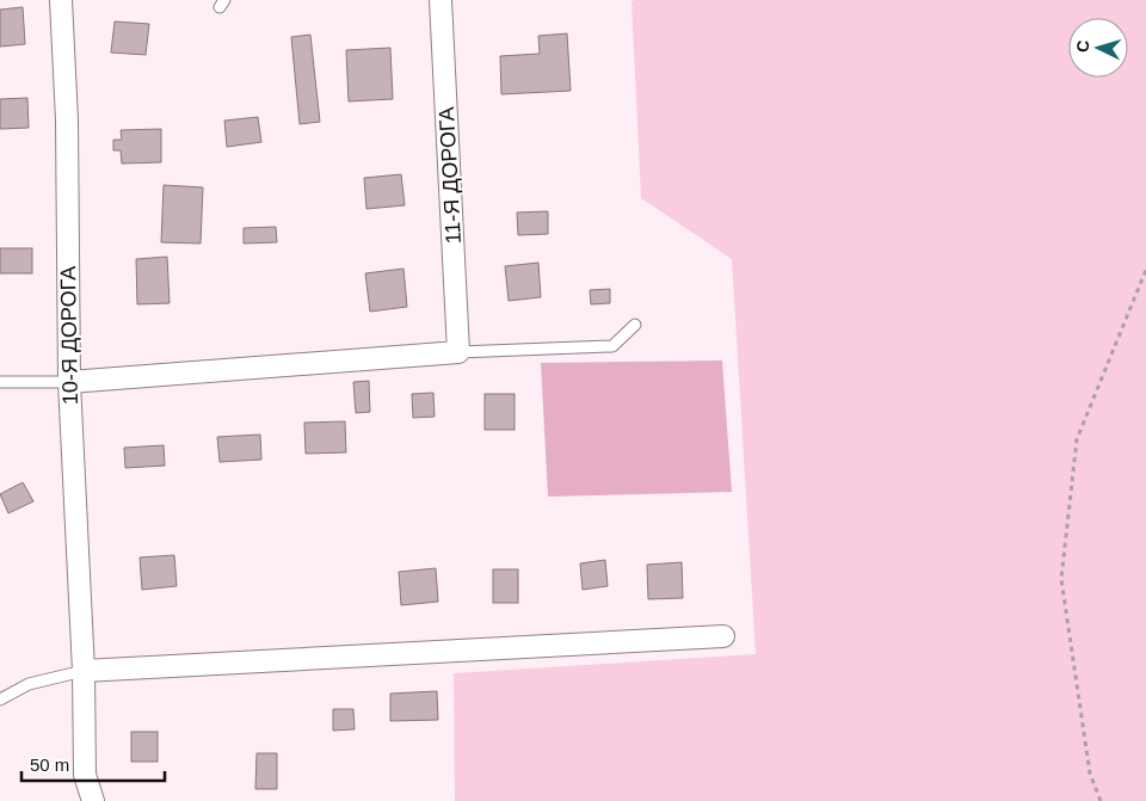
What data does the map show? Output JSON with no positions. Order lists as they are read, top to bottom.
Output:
{
  "streets": {
    "street": ["11-Я ДОРОГА", "10-Я ДОРОГА"]
  },
  "scale_bar": "50 m",
  "north": "left"
}
